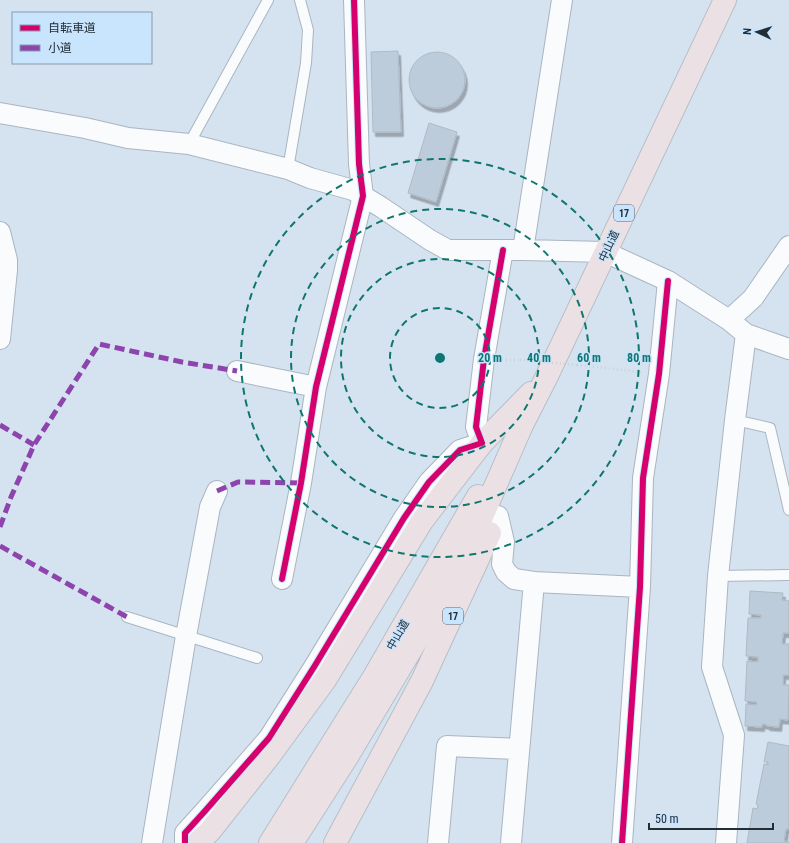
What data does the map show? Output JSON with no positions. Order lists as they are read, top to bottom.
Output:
{
  "streets": {
    "highway": ["17", "中山道"]
  },
  "crossings": [
    ["17", "中山道"]
  ],
  "legend": ["自転車道", "小道"],
  "scale_bar": "50 m",
  "north": "left",
  "rings": [
    "20 m",
    "40 m",
    "60 m",
    "80 m"
  ]
}
